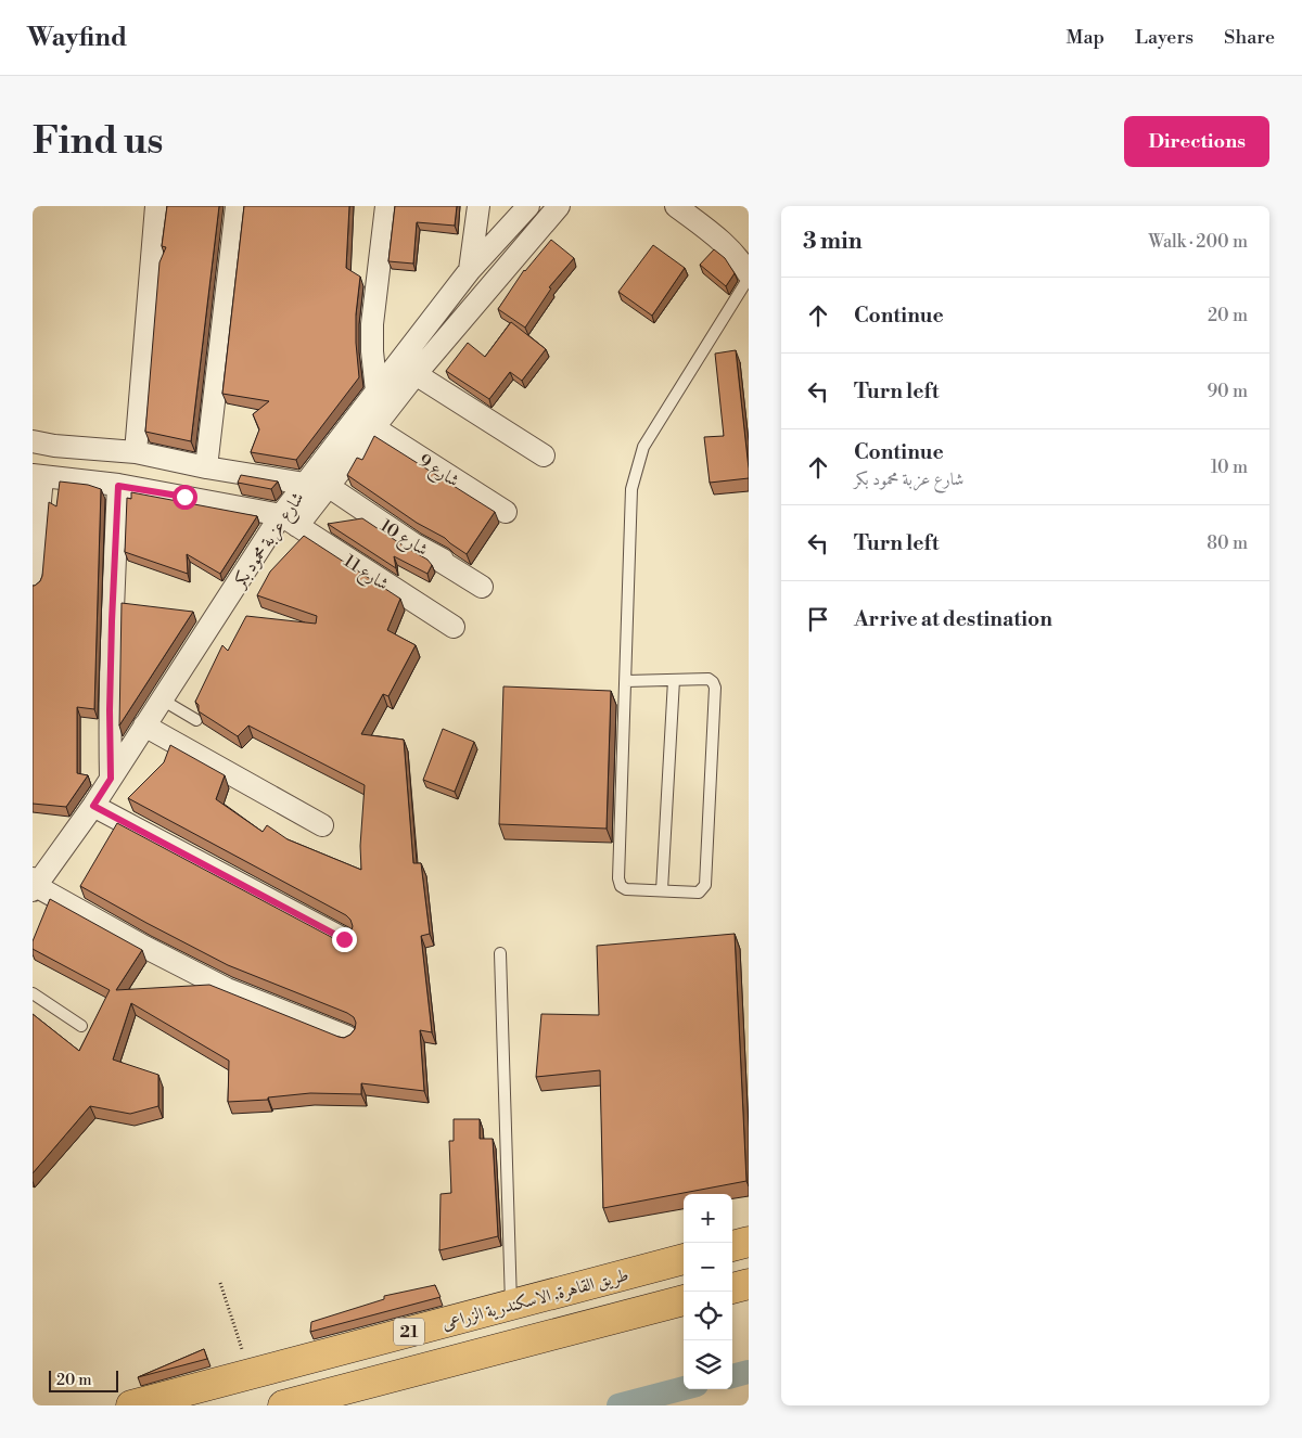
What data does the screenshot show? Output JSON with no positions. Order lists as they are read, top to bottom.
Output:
{
  "streets": {
    "highway": ["طريق القاهرة, الاسكندرية الزراعى", "21"],
    "street": [
      "شارع 9",
      "شارع 10",
      "شارع عزبة محمود بكر",
      "شارع 11"
    ]
  },
  "crossings": [
    ["شارع 9", "شارع عزبة محمود بكر"],
    ["شارع 10", "شارع عزبة محمود بكر"],
    ["شارع عزبة محمود بكر", "شارع 11"]
  ],
  "scale_bar": "20 m",
  "page": {
    "header": "Wayfind",
    "nav": ["Map", "Layers", "Share"],
    "buttons": "Directions",
    "title": "Find us",
    "heading": ["3 min", "Walk · 200 m"],
    "list": [
      ["Continue", "20 m"],
      ["Turn left", "90 m"],
      ["Continue", "شارع عزبة محمود بكر", "10 m"],
      ["Turn left", "80 m"],
      "Arrive at destination"
    ],
    "map_buttons": ["+", "−"],
    "scale": "20 m"
  }
}
